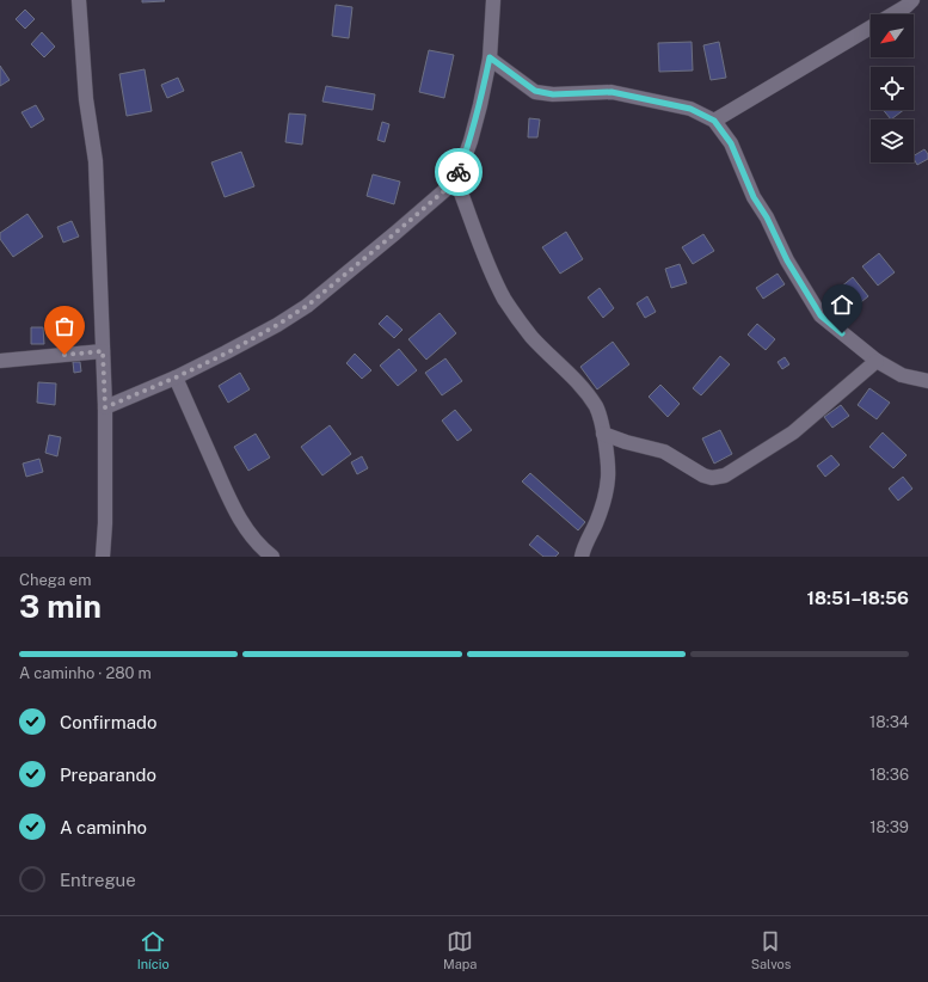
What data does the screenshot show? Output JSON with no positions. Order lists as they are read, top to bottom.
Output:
{
  "north": "bottom left",
  "page": {
    "heading": ["3 min", "Chega em", "18:51–18:56"],
    "bar": "A caminho · 280 m",
    "list": [
      ["Confirmado", "18:34"],
      ["Preparando", "18:36"],
      ["A caminho", "18:39"],
      "Entregue"
    ],
    "tabs": ["Início", "Mapa", "Salvos"]
  }
}
